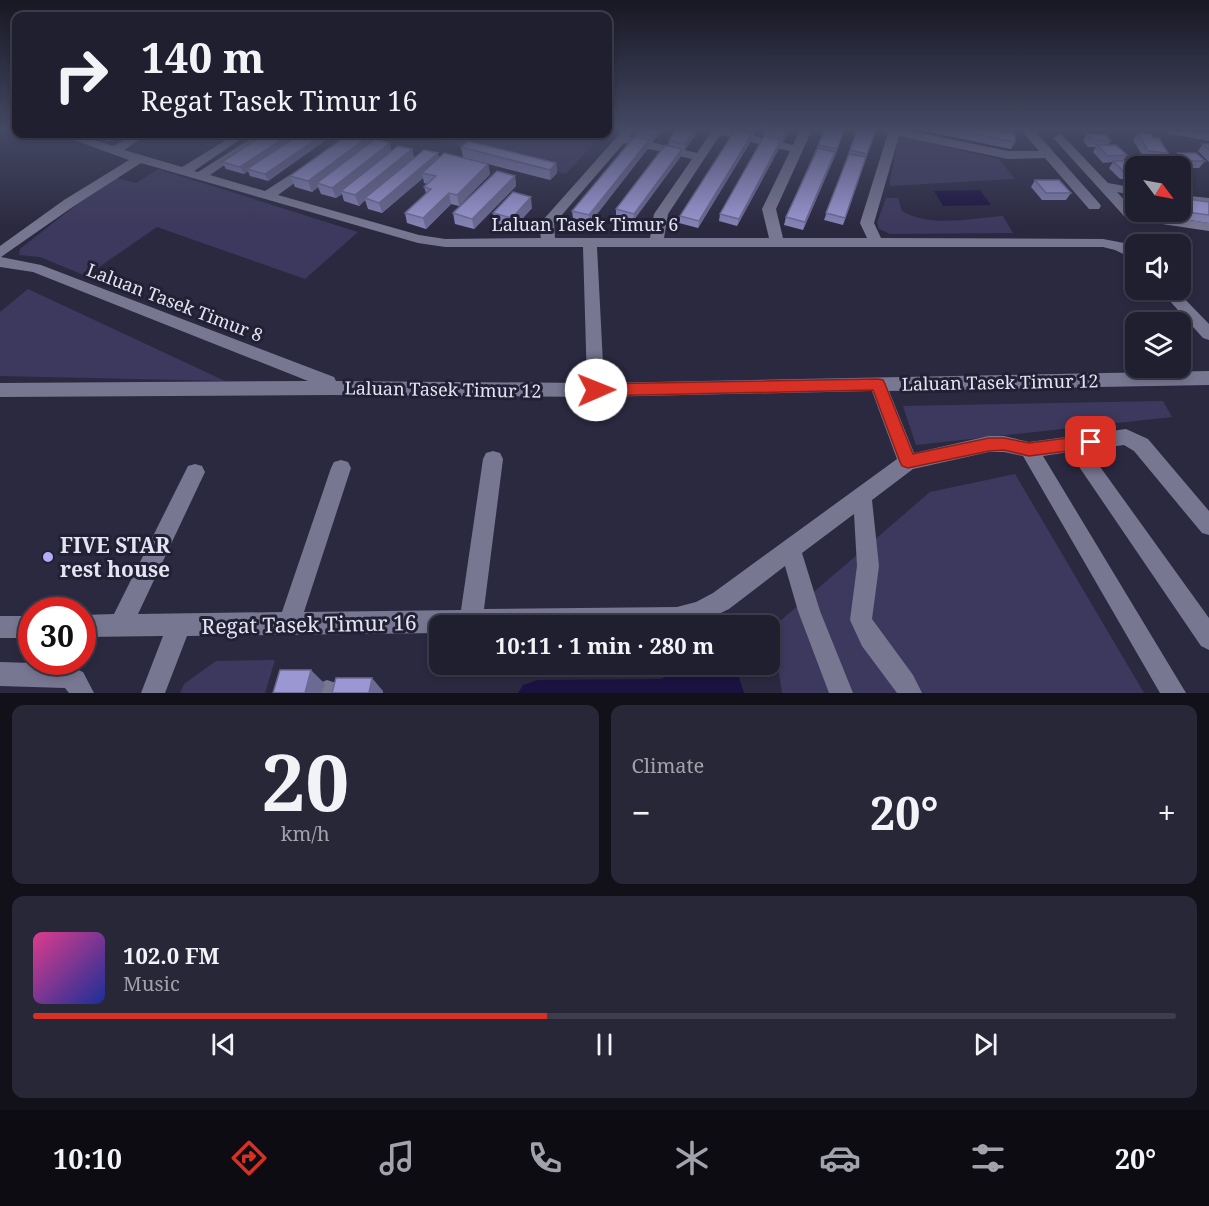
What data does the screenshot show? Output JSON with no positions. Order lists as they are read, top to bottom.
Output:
{
  "streets": {
    "street": [
      "Laluan Tasek Timur 6",
      "Laluan Tasek Timur 8",
      "Laluan Tasek Timur 12",
      "Regat Tasek Timur 16"
    ]
  },
  "crossings": [
    ["Laluan Tasek Timur 8", "Laluan Tasek Timur 12"]
  ],
  "places": ["FIVE STAR rest house"],
  "north": "bottom right",
  "page": {
    "turn": ["140 m", "Regat Tasek Timur 16"],
    "limit": "30",
    "trip": "10:11 · 1 min · 280 m",
    "tile": [
      ["20", "km/h"],
      "Climate"
    ],
    "heat": ["−", "20°", "+"],
    "song": ["102.0 FM", "Music"],
    "tabs": ["10:10", "20°"]
  }
}
